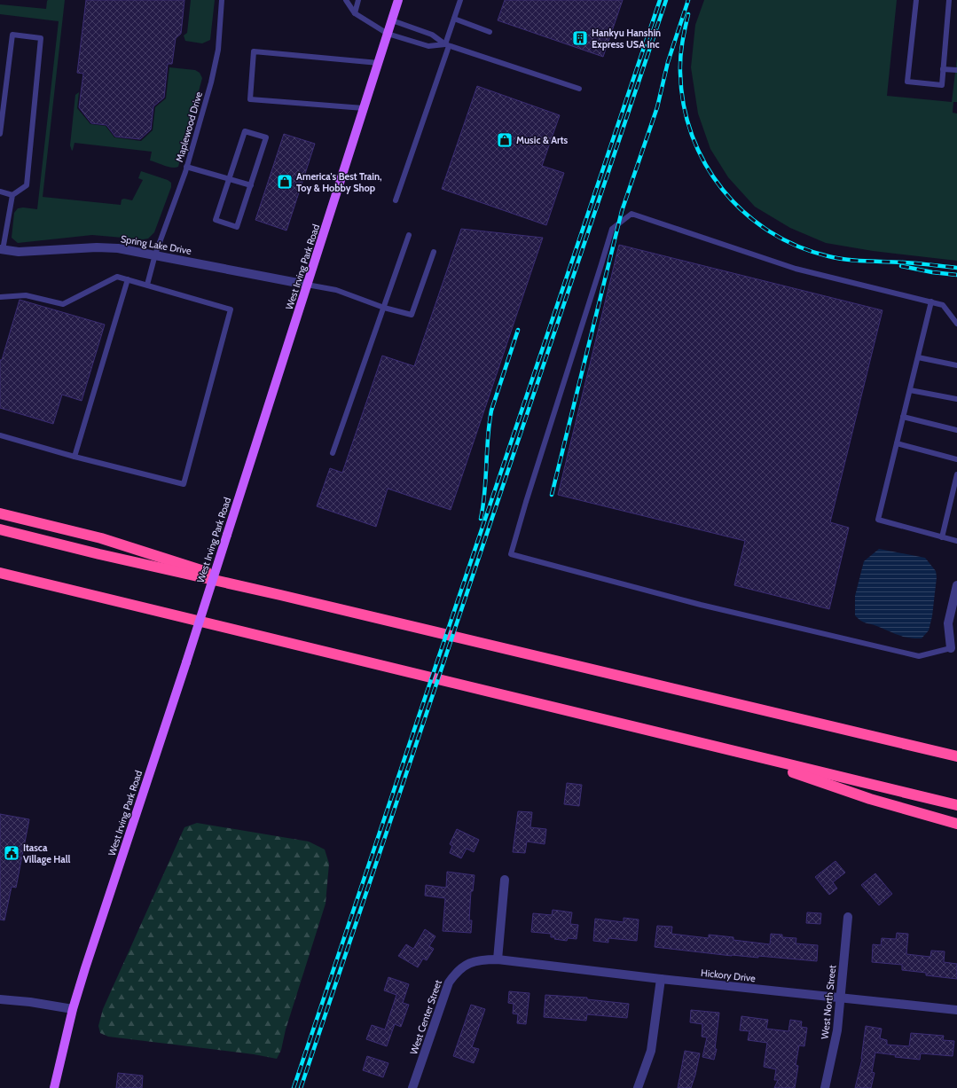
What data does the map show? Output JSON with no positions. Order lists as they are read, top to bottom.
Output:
{
  "streets": {
    "main road": ["West Irving Park Road"],
    "street": [
      "Spring Lake Drive",
      "Hickory Drive",
      "West North Street",
      "West Center Street"
    ],
    "lane": ["Maplewood Drive"]
  },
  "crossings": [
    ["Maplewood Drive", "Spring Lake Drive"],
    ["Spring Lake Drive", "West Irving Park Road"],
    ["Hickory Drive", "West North Street"],
    ["Hickory Drive", "West Center Street"]
  ],
  "places": {
    "building": ["Hankyu Hanshin Express USA Inc"],
    "shop": ["Music & Arts", "America's Best Train, Toy & Hobby Shop"],
    "public building": ["Itasca Village Hall"]
  }
}
